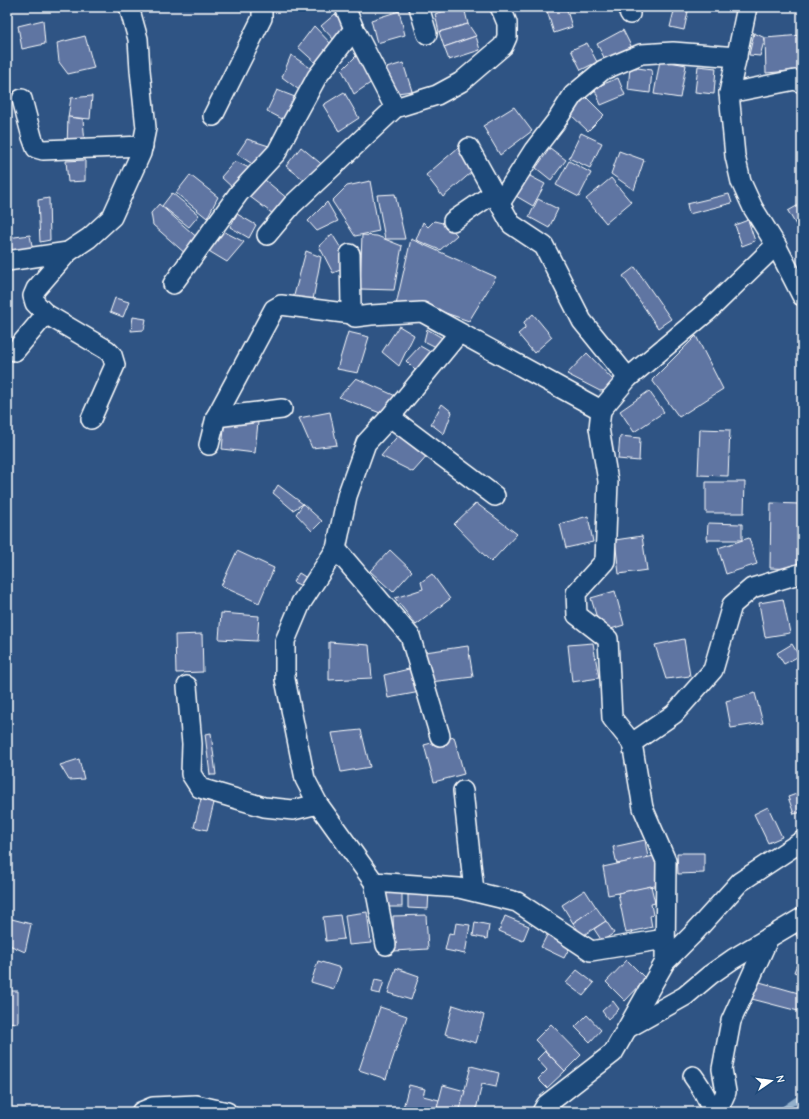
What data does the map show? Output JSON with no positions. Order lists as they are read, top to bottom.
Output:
{
  "north": "right"
}
